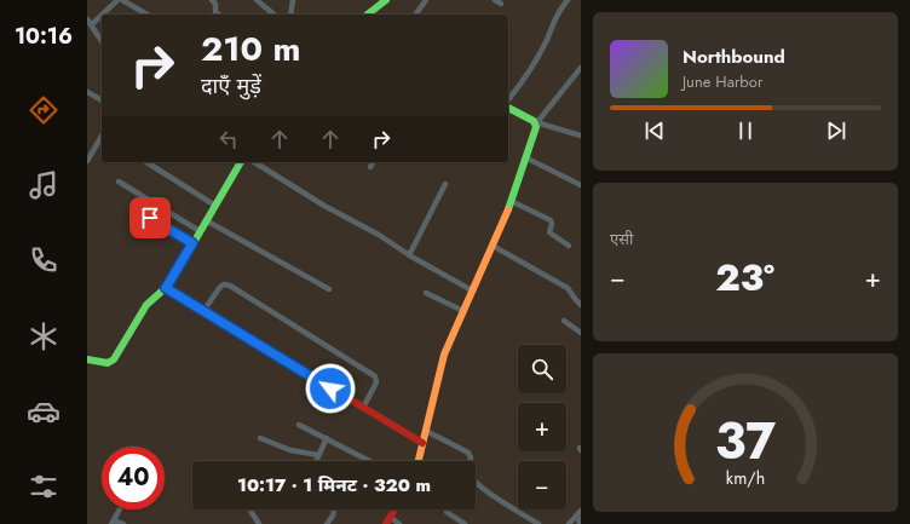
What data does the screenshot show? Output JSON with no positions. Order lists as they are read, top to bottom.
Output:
{
  "page": {
    "tabs": "10:16",
    "turn": ["210 m", "दाएँ मुड़ें"],
    "song": ["Northbound", "June Harbor"],
    "tile": "एसी",
    "heat": ["−", "23°", "+"],
    "map_buttons": ["+", "−"],
    "limit": "40",
    "trip": "10:17 · 1 मिनट · 320 m",
    "gauge": ["37", "km/h"]
  }
}
